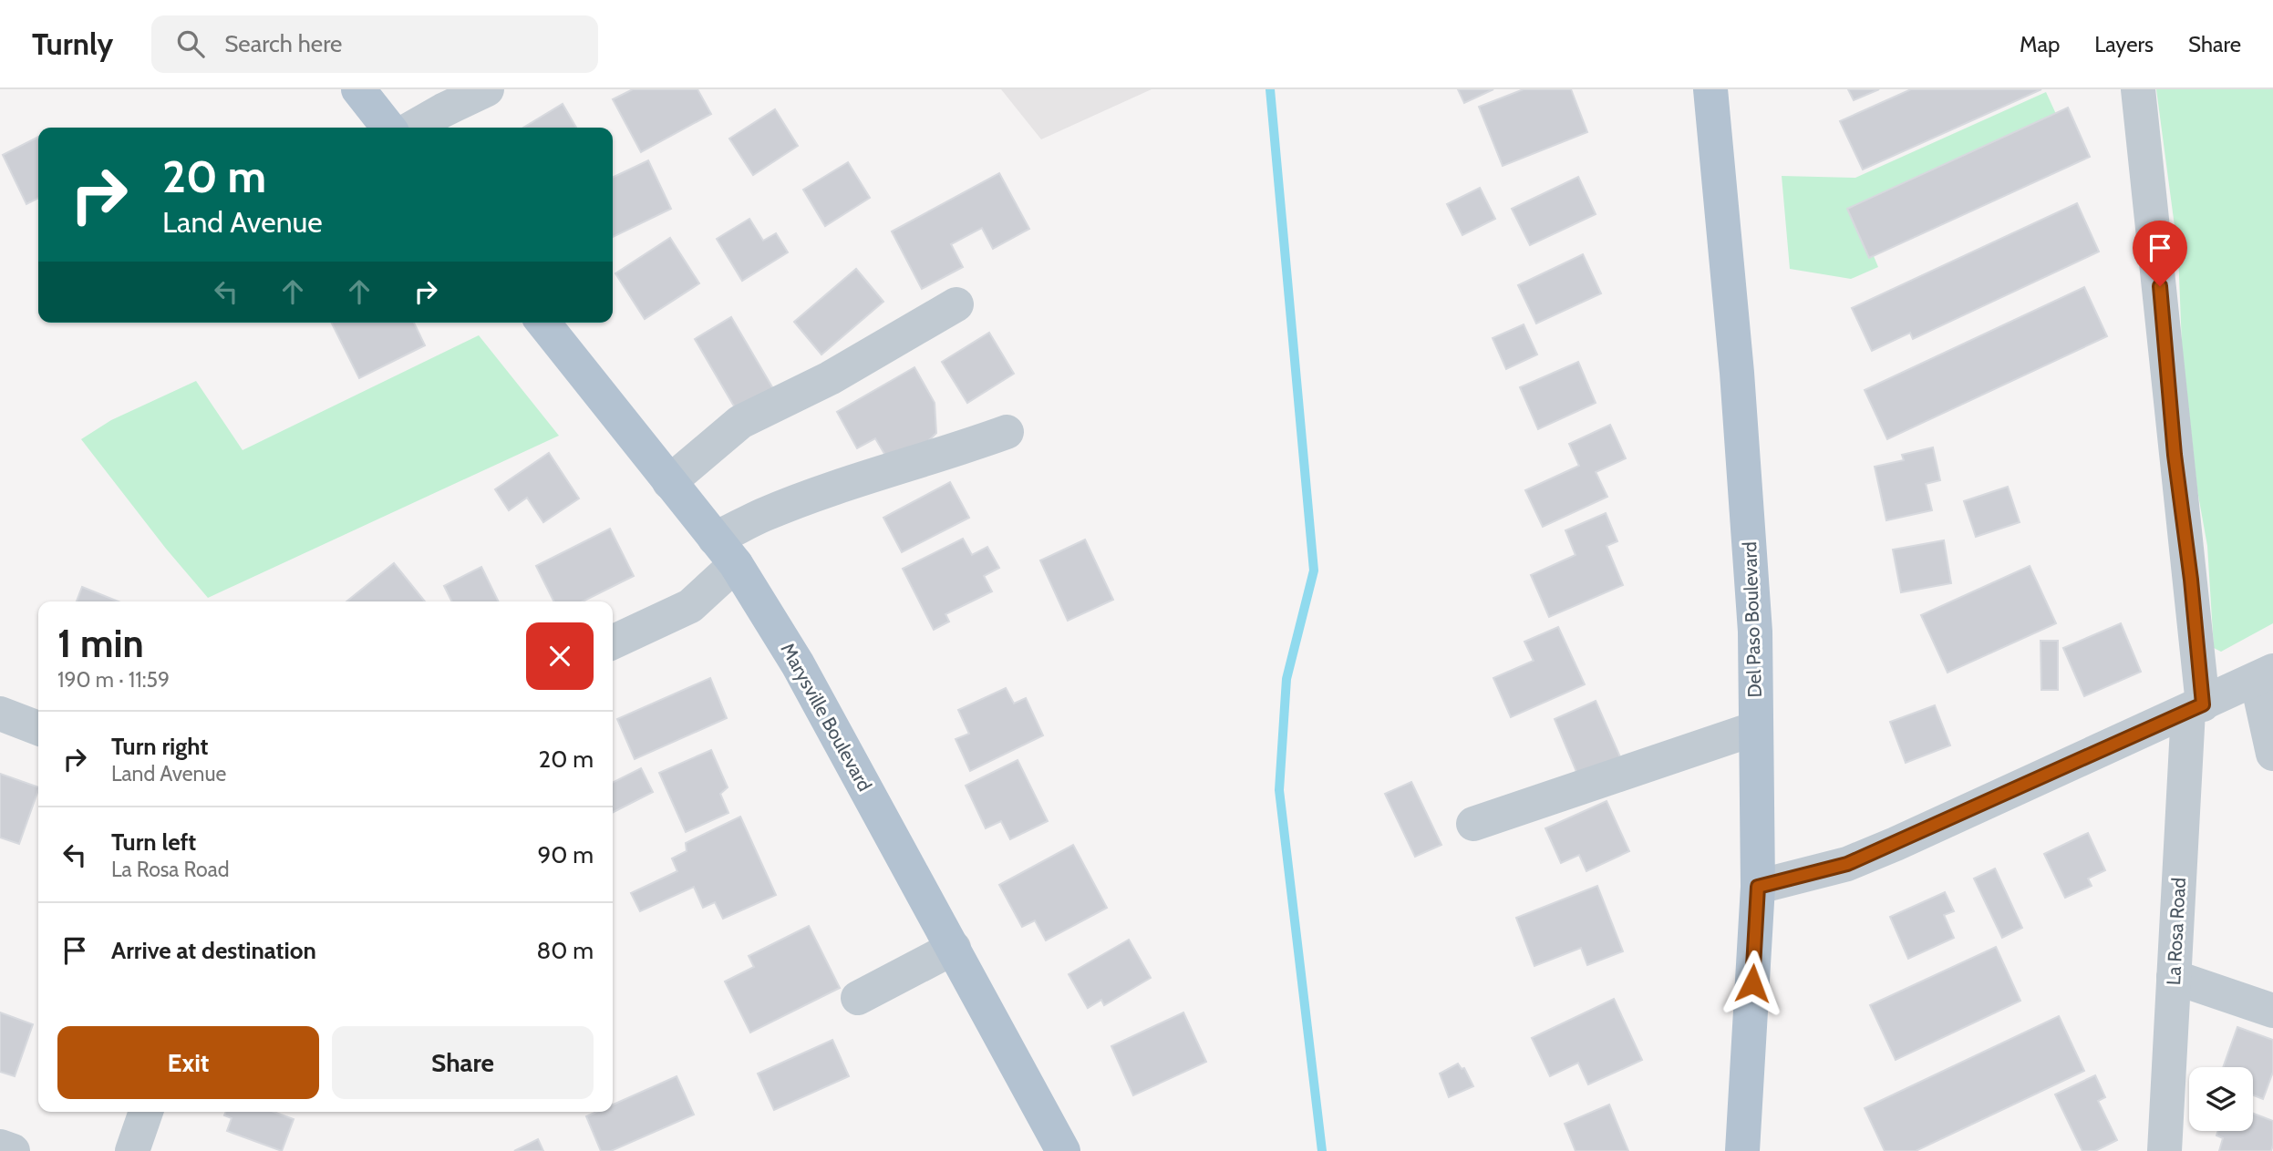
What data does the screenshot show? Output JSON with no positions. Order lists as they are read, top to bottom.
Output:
{
  "streets": {
    "main road": ["Del Paso Boulevard", "Marysville Boulevard"],
    "street": ["La Rosa Road"]
  },
  "page": {
    "header": "Turnly",
    "search": "Search here",
    "nav": ["Map", "Layers", "Share"],
    "turn": ["20 m", "Land Avenue"],
    "heading": ["1 min", "190 m · 11:59"],
    "list": [
      {
        "name": "Turn right",
        "note": "Land Avenue",
        "value": "20 m"
      },
      {
        "name": "Turn left",
        "note": "La Rosa Road",
        "value": "90 m"
      },
      {
        "name": "Arrive at destination",
        "value": "80 m"
      }
    ],
    "buttons": ["Exit", "Share"]
  }
}
